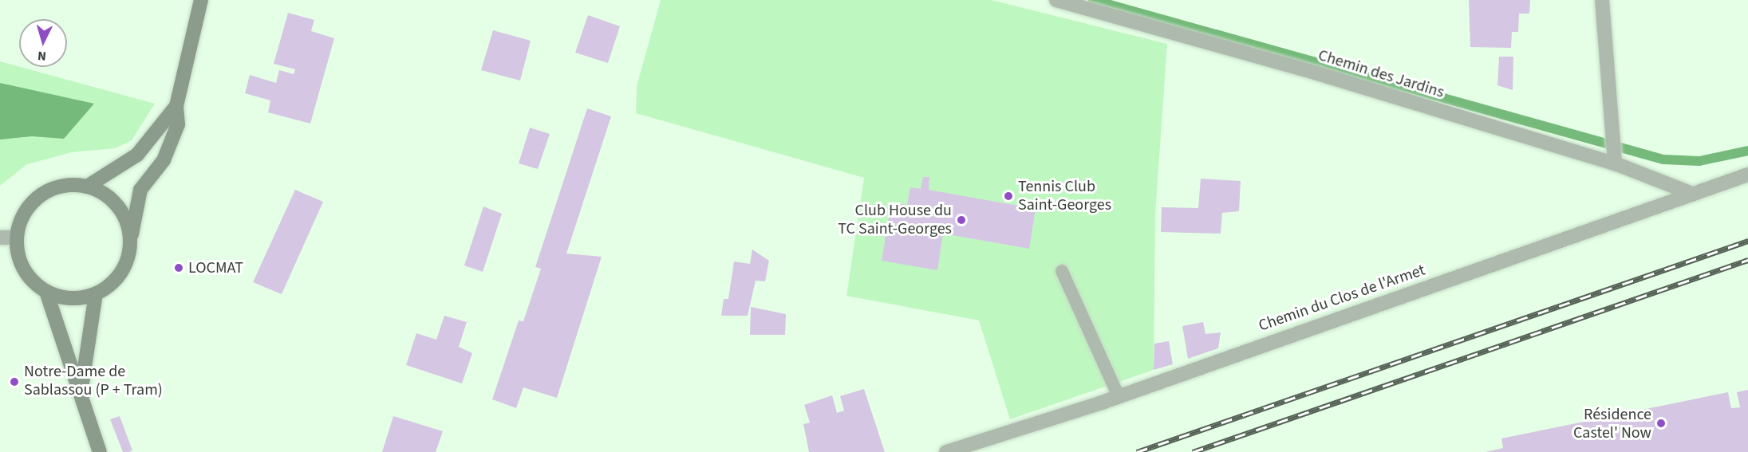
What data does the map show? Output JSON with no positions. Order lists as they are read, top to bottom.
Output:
{
  "streets": {
    "street": ["Chemin des Jardins", "Chemin du Clos de l'Armet"]
  },
  "crossings": [
    ["Chemin des Jardins", "Chemin du Clos de l'Armet"]
  ],
  "places": [
    "Tennis Club Saint-Georges",
    "Club House du TC Saint-Georges",
    "LOCMAT",
    "Notre-Dame de Sablassou (P + Tram)",
    "Résidence Castel' Now"
  ],
  "north": "bottom"
}
